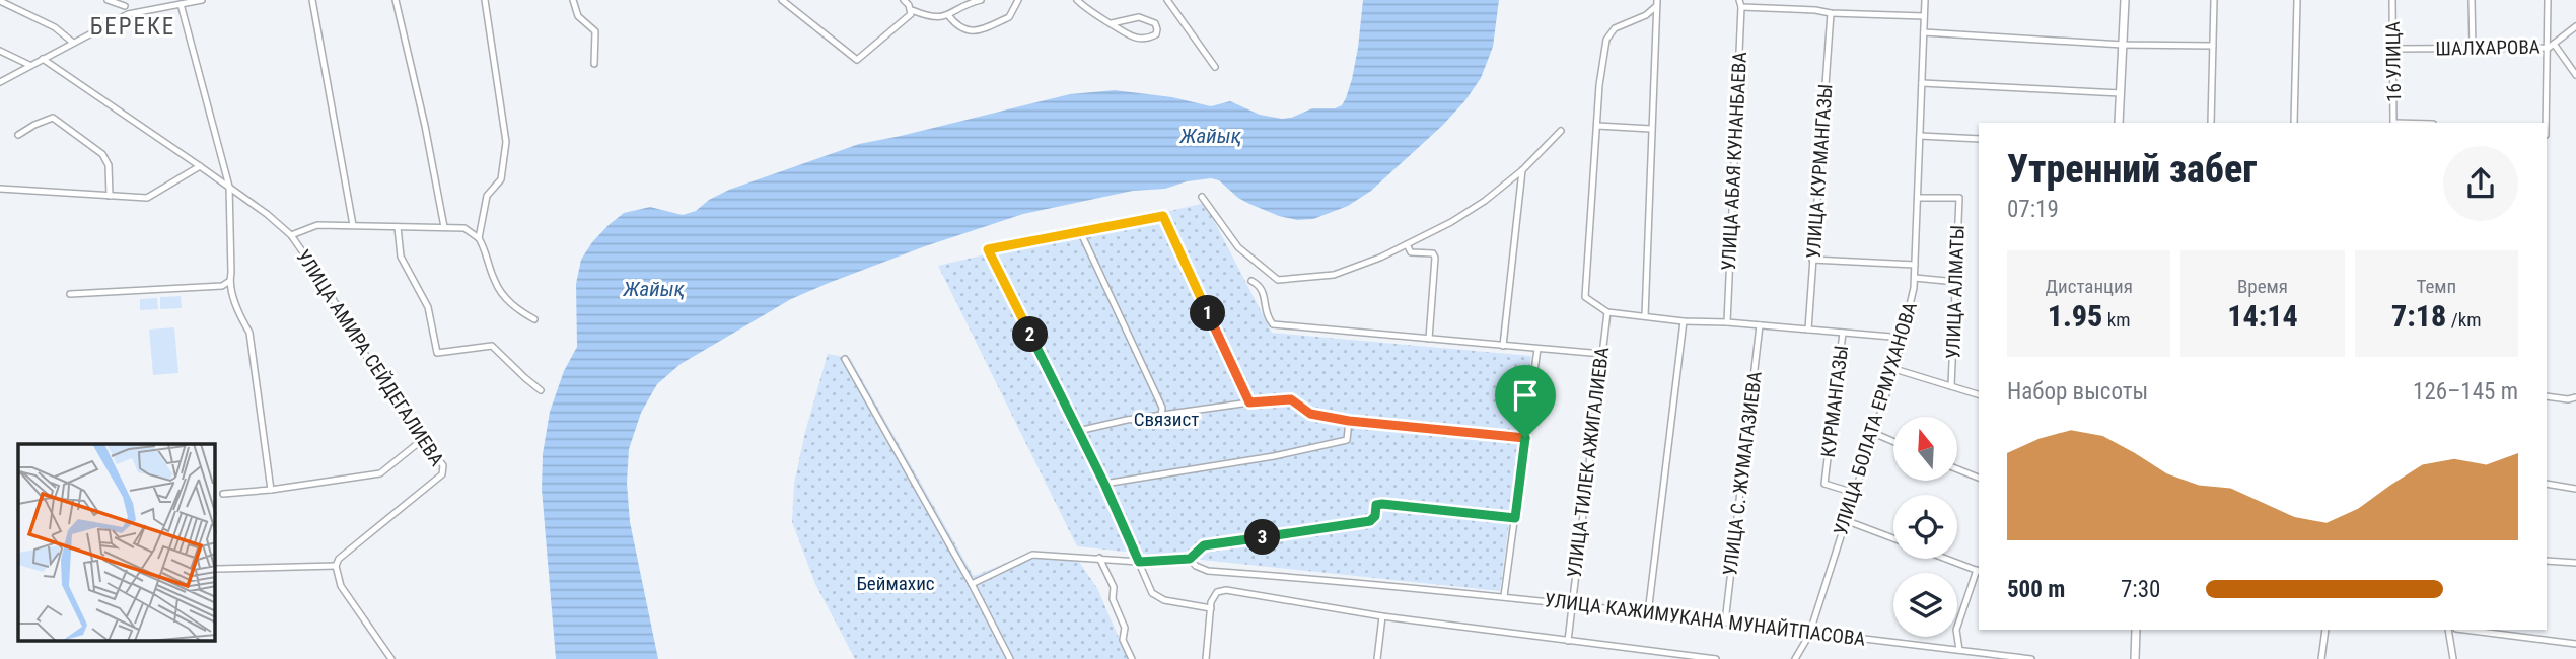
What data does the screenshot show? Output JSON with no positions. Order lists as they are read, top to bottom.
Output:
{
  "streets": {
    "street": [
      "ШАЛХАРОВА",
      "16 УЛИЦА",
      "УЛИЦА АБАЯ КУНАНБАЕВА",
      "УЛИЦА КУРМАНГАЗЫ",
      "УЛИЦА АЛМАТЫ",
      "УЛИЦА АМИРА СЕЙДЕГАЛИЕВА",
      "КУРМАНГАЗЫ",
      "УЛИЦА БОЛАТА ЕРМУХАНОВА",
      "УЛИЦА ТИЛЕК АЖИГАЛИЕВА",
      "УЛИЦА С. ЖУМАГАЗИЕВА",
      "УЛИЦА КАЖИМУКАНА МУНАЙТПАСОВА"
    ]
  },
  "crossings": [
    ["ШАЛХАРОВА", "16 УЛИЦА"],
    ["УЛИЦА АЛМАТЫ", "УЛИЦА БОЛАТА ЕРМУХАНОВА"],
    ["КУРМАНГАЗЫ", "УЛИЦА БОЛАТА ЕРМУХАНОВА"],
    ["УЛИЦА БОЛАТА ЕРМУХАНОВА", "УЛИЦА КАЖИМУКАНА МУНАЙТПАСОВА"],
    ["УЛИЦА ТИЛЕК АЖИГАЛИЕВА", "УЛИЦА КАЖИМУКАНА МУНАЙТПАСОВА"],
    ["УЛИЦА С. ЖУМАГАЗИЕВА", "УЛИЦА КАЖИМУКАНА МУНАЙТПАСОВА"]
  ],
  "districts": ["БЕРЕКЕ"],
  "water": ["Жайық"],
  "parks": ["Связист", "Беймахис"],
  "north": "top",
  "page": {
    "heading": ["Утренний забег", "07:19"],
    "stats": [
      ["Дистанция", "1.95 km"],
      ["Время", "14:14"],
      ["Темп", "7:18 /km"]
    ],
    "pins": ["1", "2", "3"],
    "chart": ["Набор высоты", "126–145 m"],
    "list": [
      {
        "name": "500 m",
        "note": "7:30"
      }
    ]
  }
}
